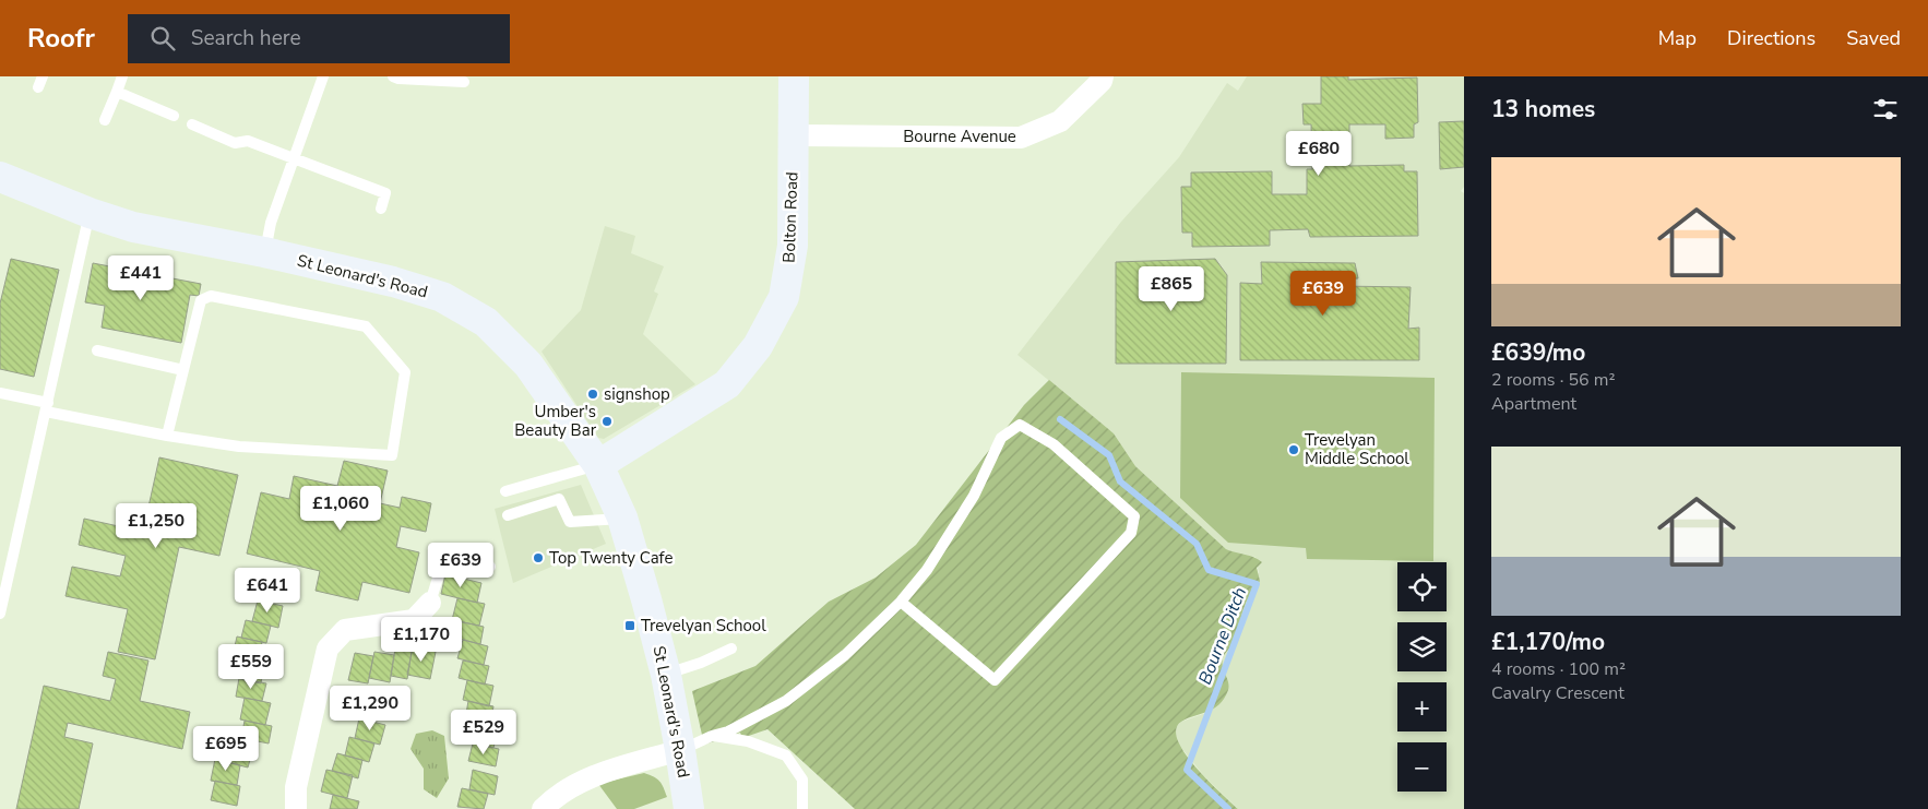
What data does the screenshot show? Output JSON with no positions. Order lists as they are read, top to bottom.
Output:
{
  "streets": {
    "main road": ["Bolton Road", "St Leonard's Road"],
    "street": ["Bourne Avenue"]
  },
  "crossings": [
    ["Bourne Avenue", "Bolton Road"],
    ["Bolton Road", "St Leonard's Road"]
  ],
  "water": ["Bourne Ditch"],
  "places": {
    "other": [
      "signshop",
      "Umber's Beauty Bar",
      "Trevelyan Middle School",
      "Top Twenty Cafe"
    ],
    "transit": ["Trevelyan School"]
  },
  "page": {
    "header": "Roofr",
    "search": "Search here",
    "nav": ["Map", "Directions", "Saved"],
    "heading": "13 homes",
    "price": [
      "£680",
      "£441",
      "£865",
      "£639",
      "£1,060",
      "£1,250",
      "£639",
      "£641",
      "£1,170",
      "£559",
      "£1,290",
      "£529",
      "£695"
    ],
    "list": [
      {
        "name": "£639/mo",
        "note": "2 rooms · 56 m² · Apartment"
      },
      {
        "name": "£1,170/mo",
        "note": "4 rooms · 100 m² · Cavalry Crescent"
      }
    ],
    "map_buttons": ["+", "−"]
  }
}
